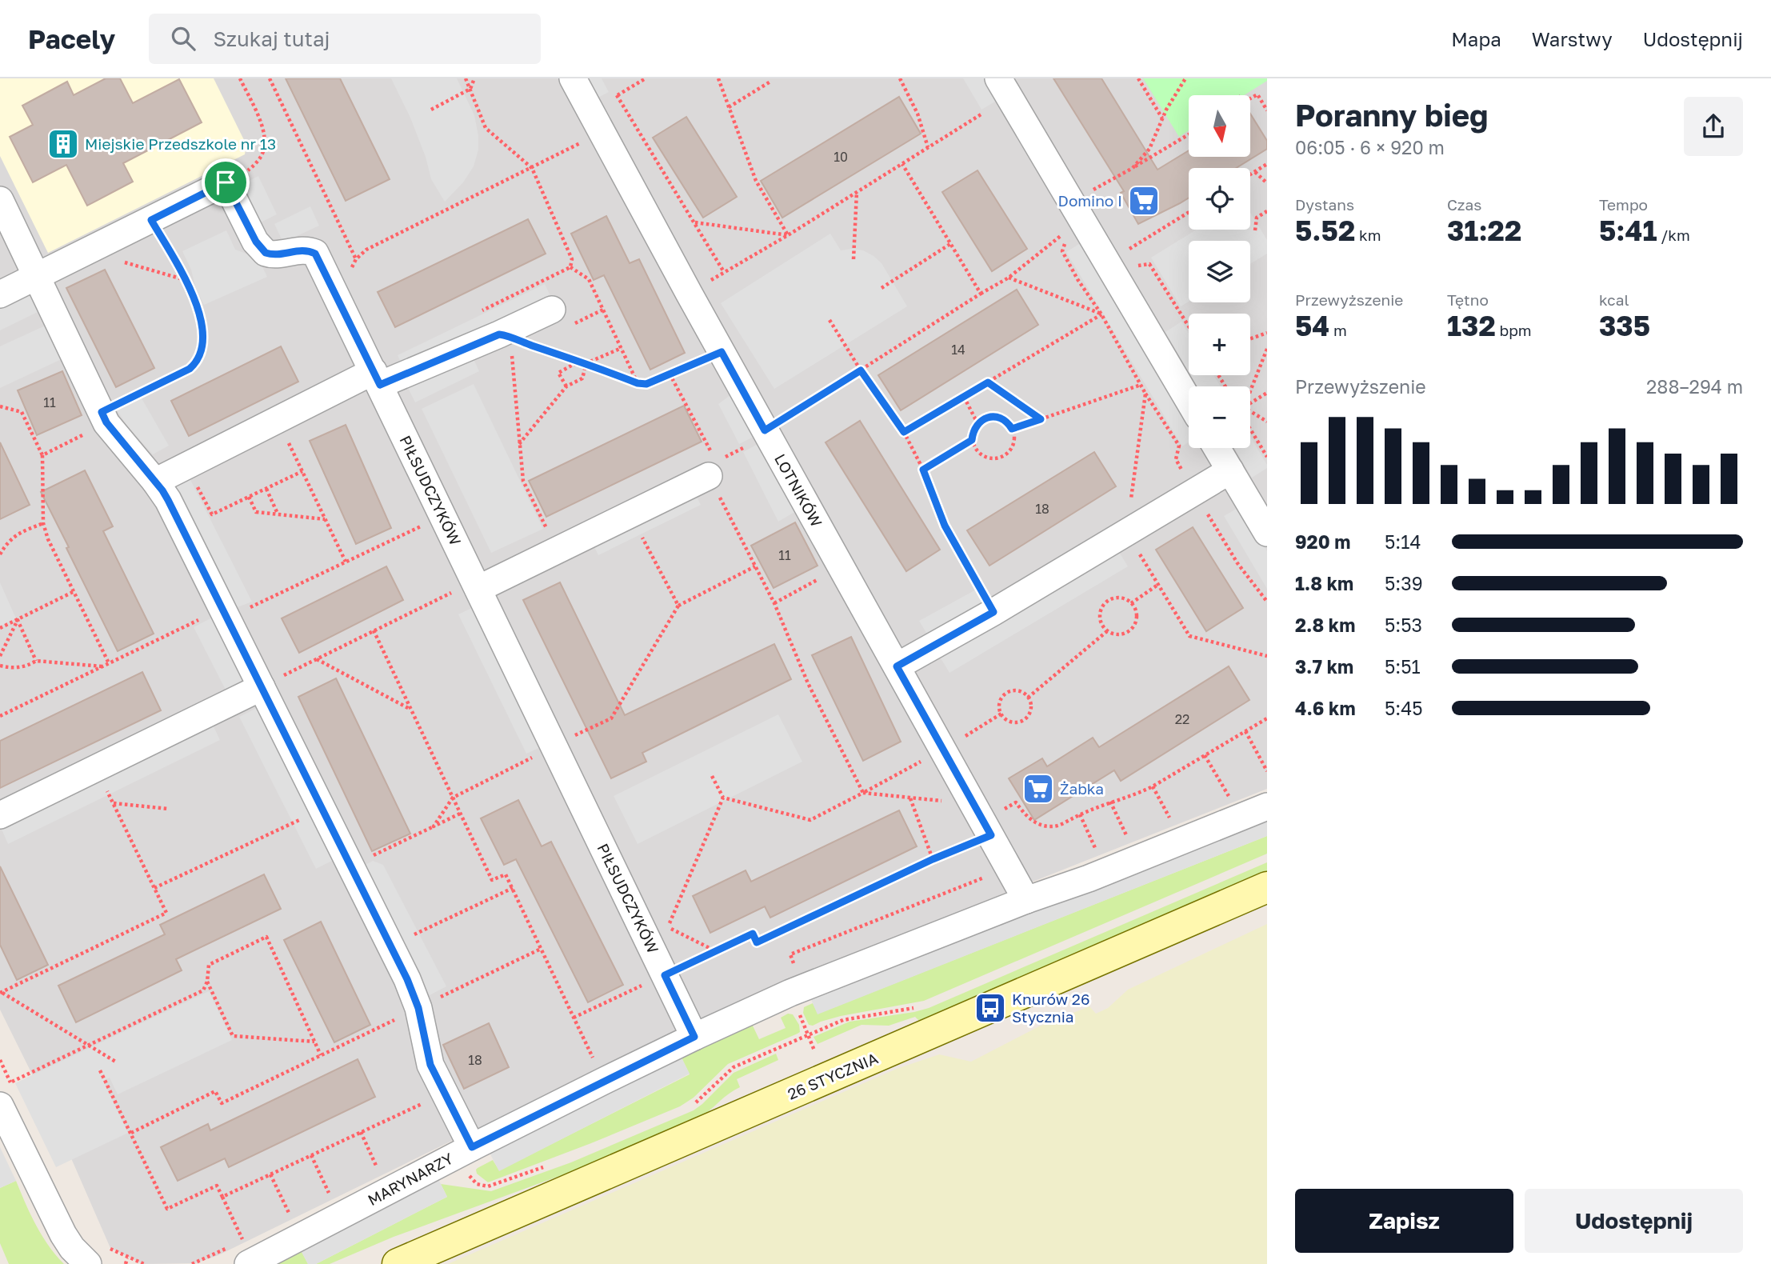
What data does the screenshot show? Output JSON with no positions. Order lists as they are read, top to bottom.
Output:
{
  "streets": {
    "street": [
      "PIŁSUDCZYKÓW",
      "LOTNIKÓW",
      "26 STYCZNIA",
      "MARYNARZY"
    ]
  },
  "crossings": [
    ["PIŁSUDCZYKÓW", "MARYNARZY"],
    ["LOTNIKÓW", "MARYNARZY"]
  ],
  "places": {
    "building": ["Miejskie Przedszkole nr 13"],
    "supermarket": ["Domino I", "Żabka"],
    "bus stop": ["Knurów 26 Stycznia"]
  },
  "house_numbers": [
    "10",
    "14",
    "11",
    "18",
    "11",
    "22",
    "18"
  ],
  "north": "bottom",
  "page": {
    "header": "Pacely",
    "search": "Szukaj tutaj",
    "nav": ["Mapa", "Warstwy", "Udostępnij"],
    "heading": ["Poranny bieg", "06:05 · 6 × 920 m"],
    "map_buttons": ["+", "−"],
    "stats": [
      ["Dystans", "5.52 km"],
      ["Czas", "31:22"],
      ["Tempo", "5:41 /km"],
      ["Przewyższenie", "54 m"],
      ["Tętno", "132 bpm"],
      ["kcal", "335"]
    ],
    "chart": ["Przewyższenie", "288–294 m"],
    "list": [
      {
        "name": "920 m",
        "note": "5:14"
      },
      {
        "name": "1.8 km",
        "note": "5:39"
      },
      {
        "name": "2.8 km",
        "note": "5:53"
      },
      {
        "name": "3.7 km",
        "note": "5:51"
      },
      {
        "name": "4.6 km",
        "note": "5:45"
      }
    ],
    "buttons": ["Zapisz", "Udostępnij"]
  }
}
